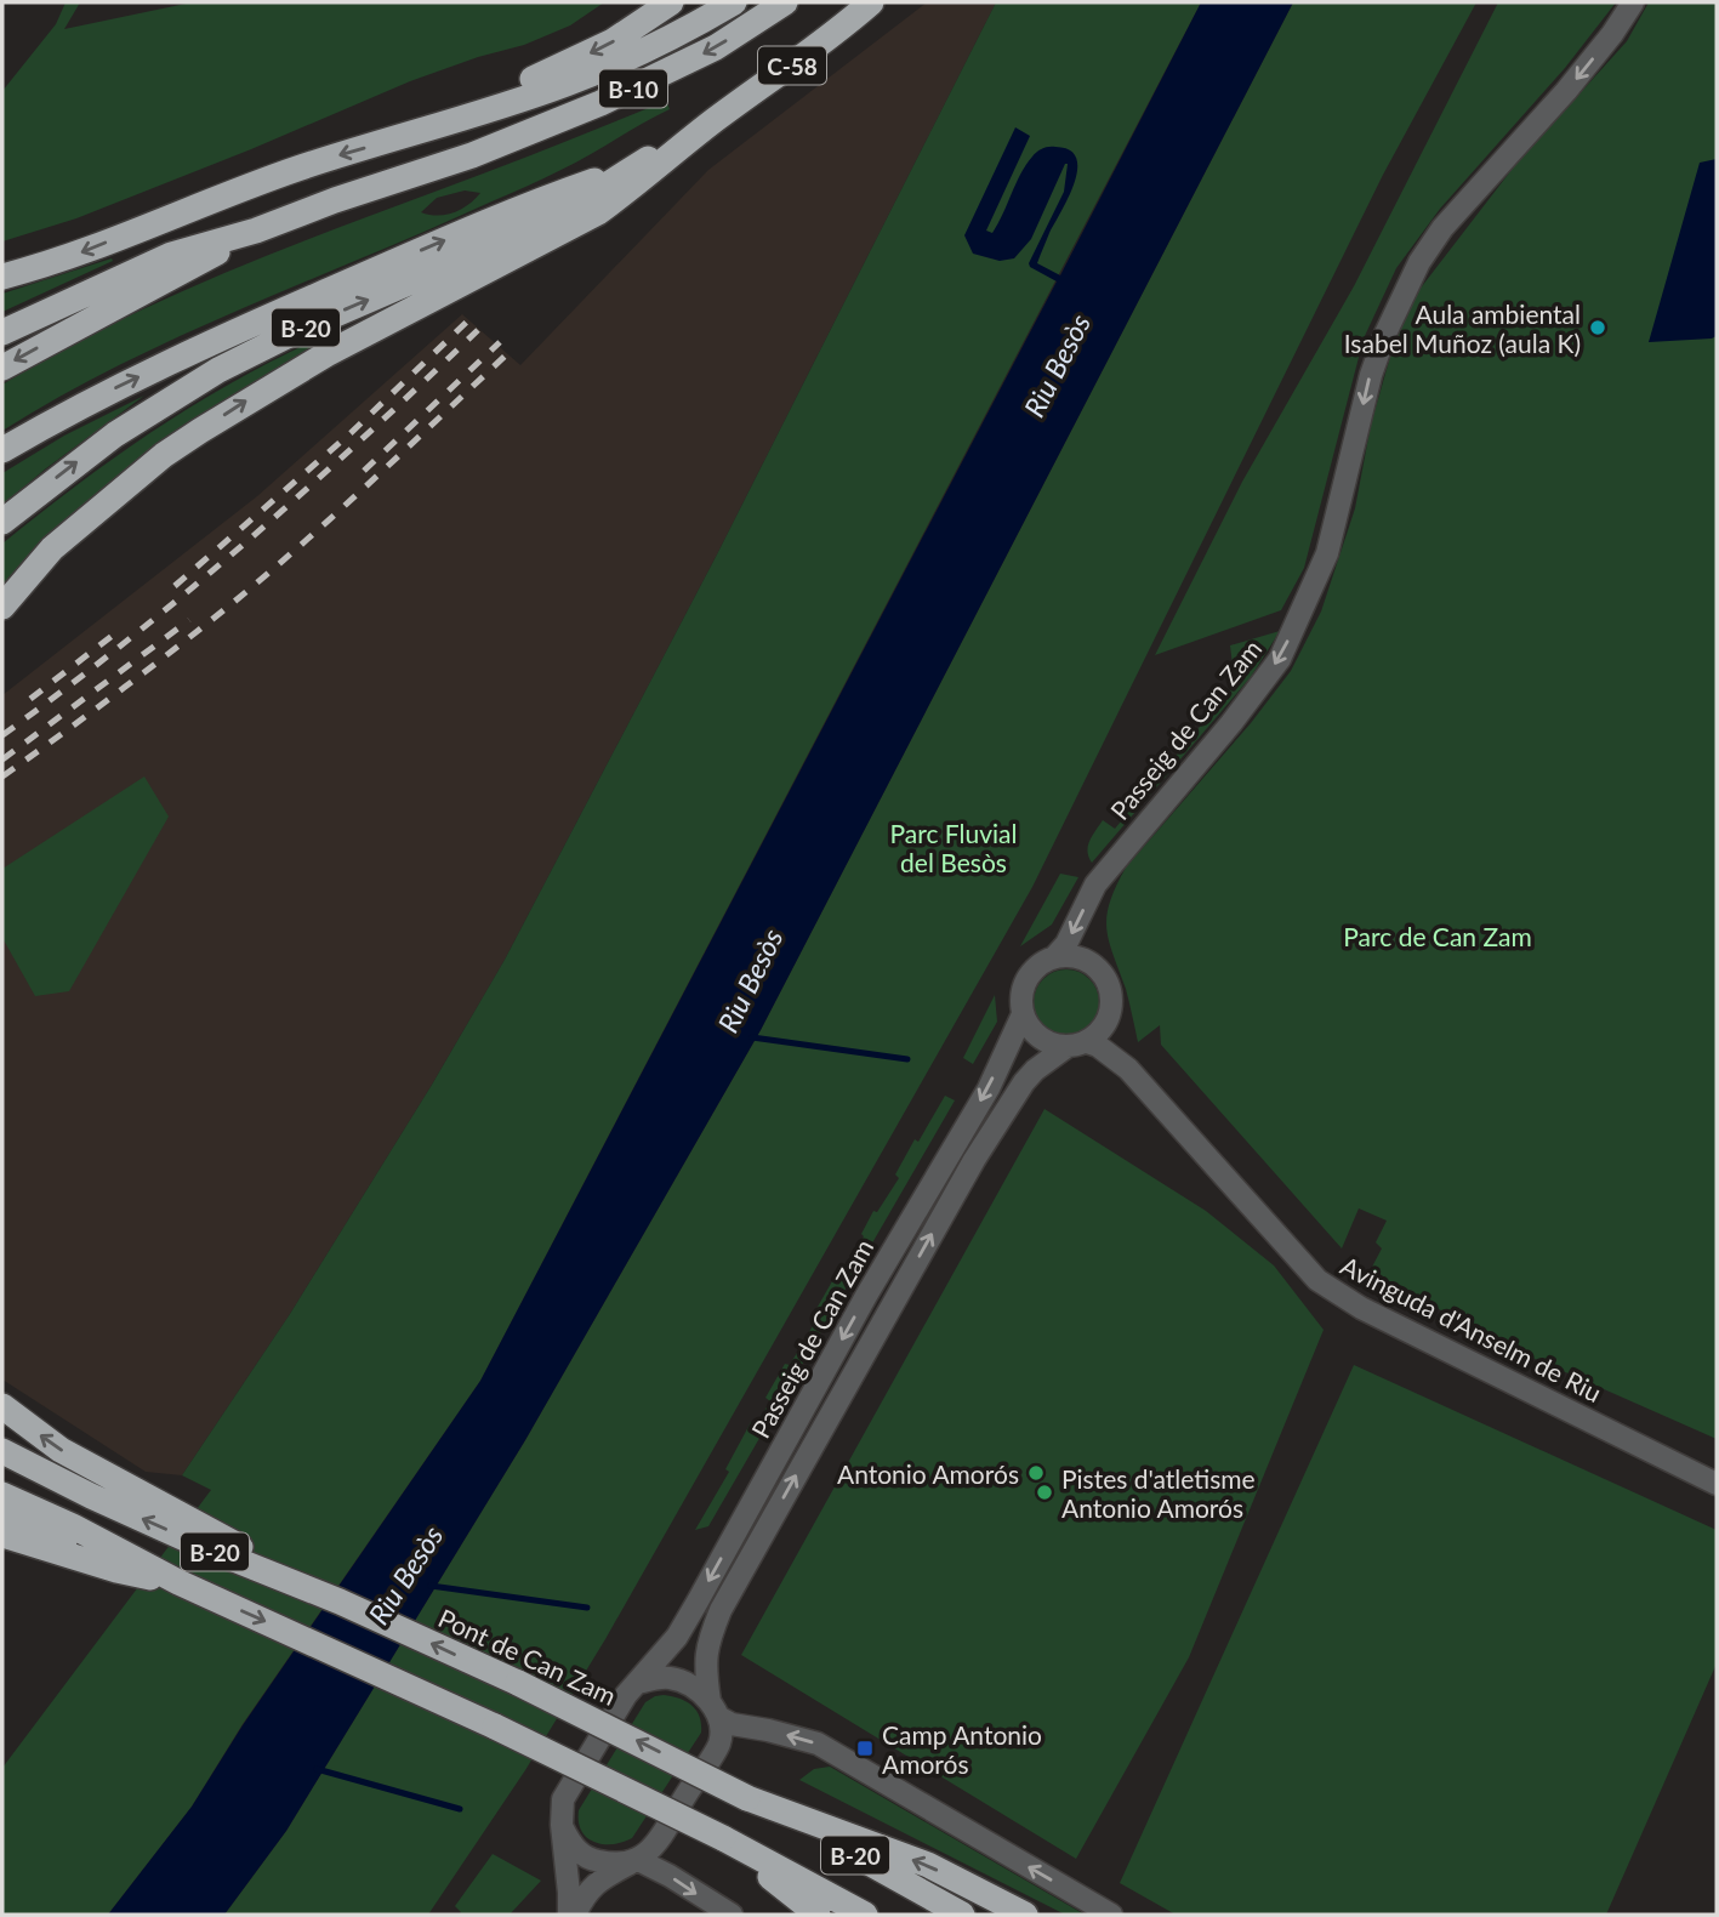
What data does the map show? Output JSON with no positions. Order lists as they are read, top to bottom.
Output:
{
  "streets": {
    "highway": [
      "C-58",
      "B-10",
      "B-20",
      "Pont de Can Zam"
    ],
    "street": ["Passeig de Can Zam", "Avinguda d'Anselm de Riu"]
  },
  "crossings": [
    ["C-58", "B-20"],
    ["B-20", "Pont de Can Zam"],
    ["Passeig de Can Zam", "Avinguda d'Anselm de Riu"]
  ],
  "water": ["Riu Besòs"],
  "parks": ["Parc Fluvial del Besòs", "Parc de Can Zam"],
  "places": {
    "other": ["Aula ambiental Isabel Muñoz (aula K)", "Antonio Amorós", "Pistes d'atletisme Antonio Amorós"],
    "transit": ["Camp Antonio Amorós"]
  }
}
